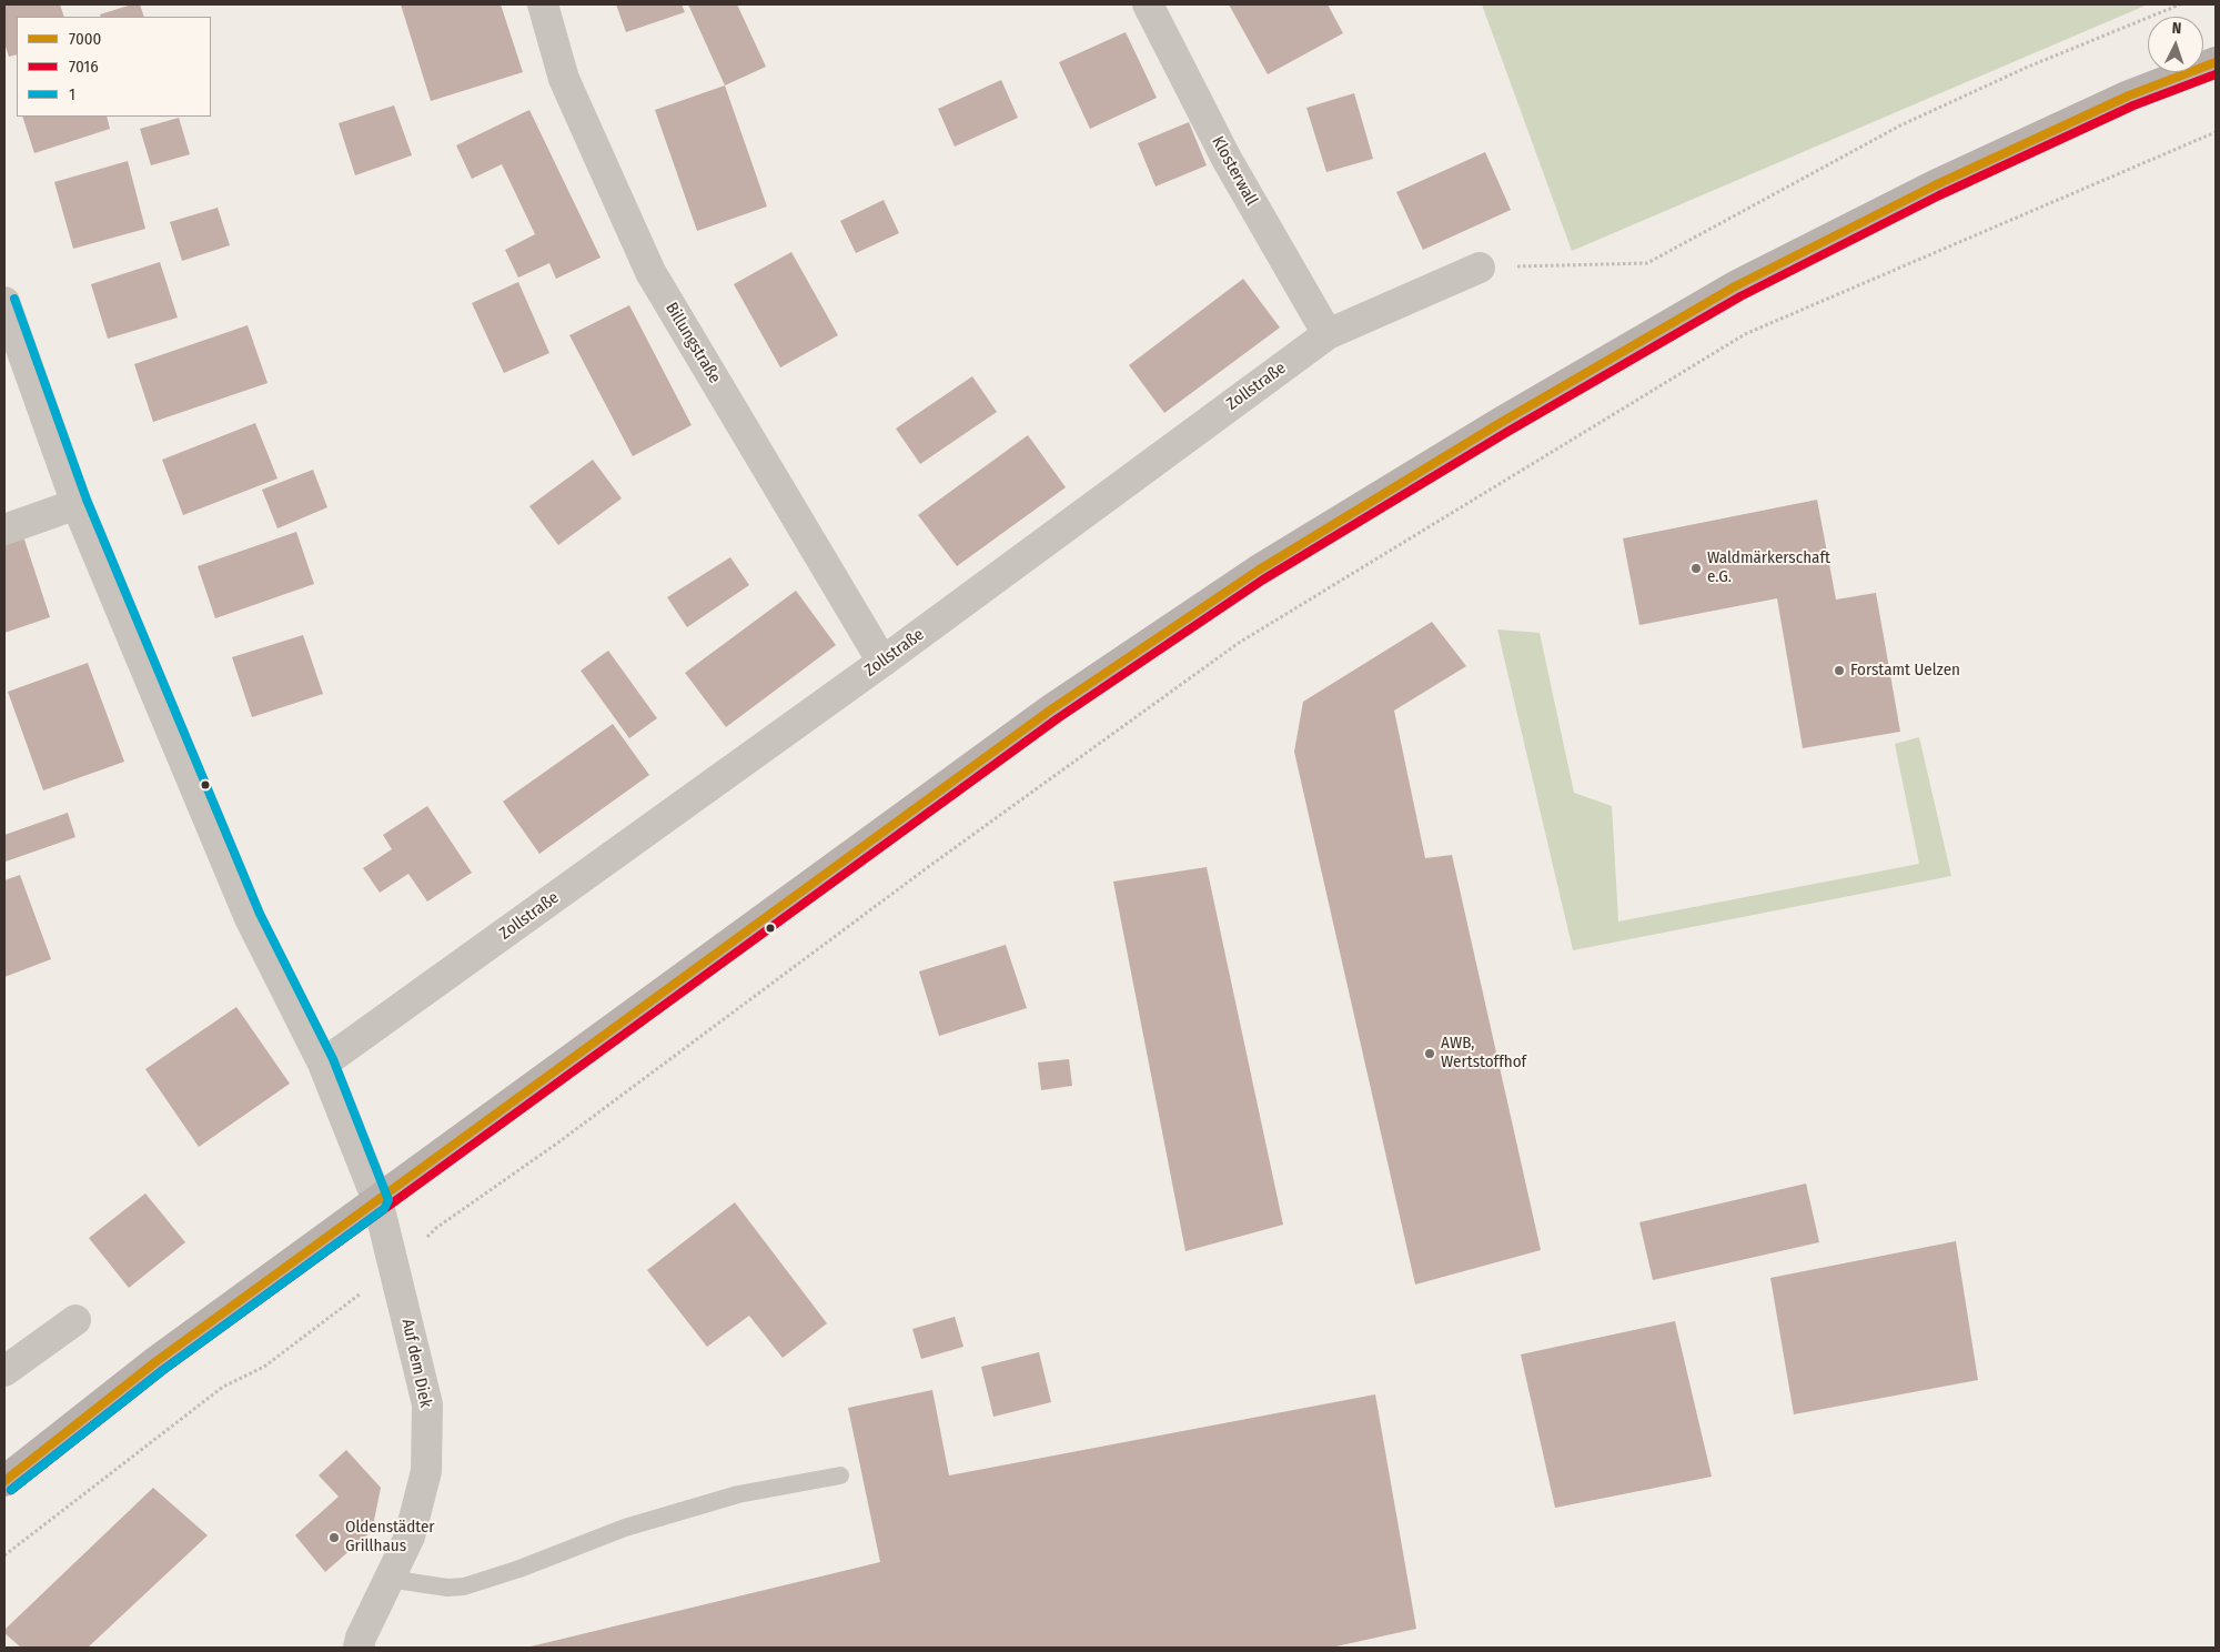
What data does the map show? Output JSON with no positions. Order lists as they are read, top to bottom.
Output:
{
  "streets": {
    "street": [
      "Klosterwall",
      "Billungstraße",
      "Zollstraße",
      "Auf dem Diek"
    ]
  },
  "crossings": [
    ["Klosterwall", "Zollstraße"],
    ["Billungstraße", "Zollstraße"],
    ["Zollstraße", "Auf dem Diek"]
  ],
  "places": [
    "Waldmärkerschaft e.G.",
    "Forstamt Uelzen",
    "AWB, Wertstoffhof",
    "Oldenstädter Grillhaus"
  ],
  "lines": ["transit line 7000", "transit line 7016", "transit line 1"],
  "legend": ["7000", "7016", "1"],
  "north": "top"
}
